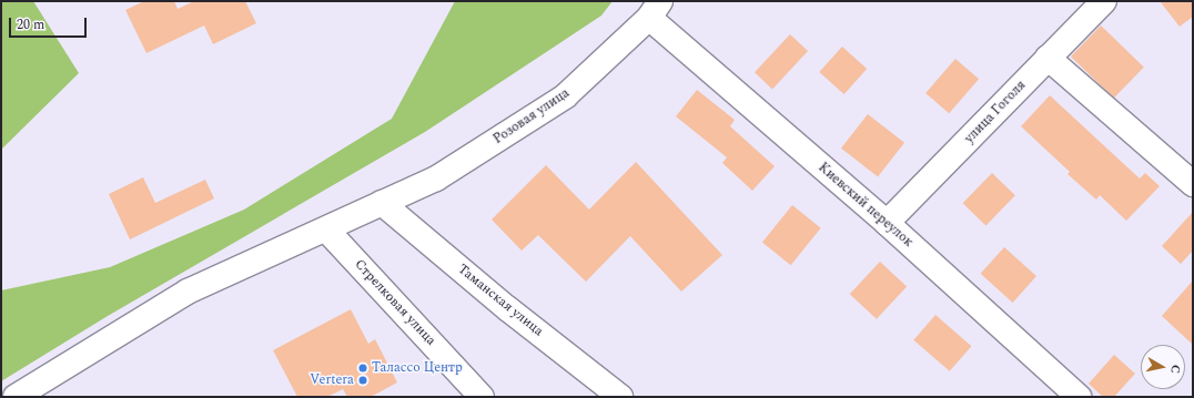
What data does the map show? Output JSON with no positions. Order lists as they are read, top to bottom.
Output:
{
  "streets": {
    "street": [
      "улица Гоголя",
      "Розовая улица",
      "Киевский переулок",
      "Таманская улица",
      "Стрелковая улица"
    ]
  },
  "crossings": [
    ["улица Гоголя", "Киевский переулок"],
    ["Розовая улица", "Киевский переулок"],
    ["Розовая улица", "Таманская улица"],
    ["Розовая улица", "Стрелковая улица"]
  ],
  "places": ["Талассо Центр", "Vertera"],
  "scale_bar": "20 m",
  "north": "right"
}
